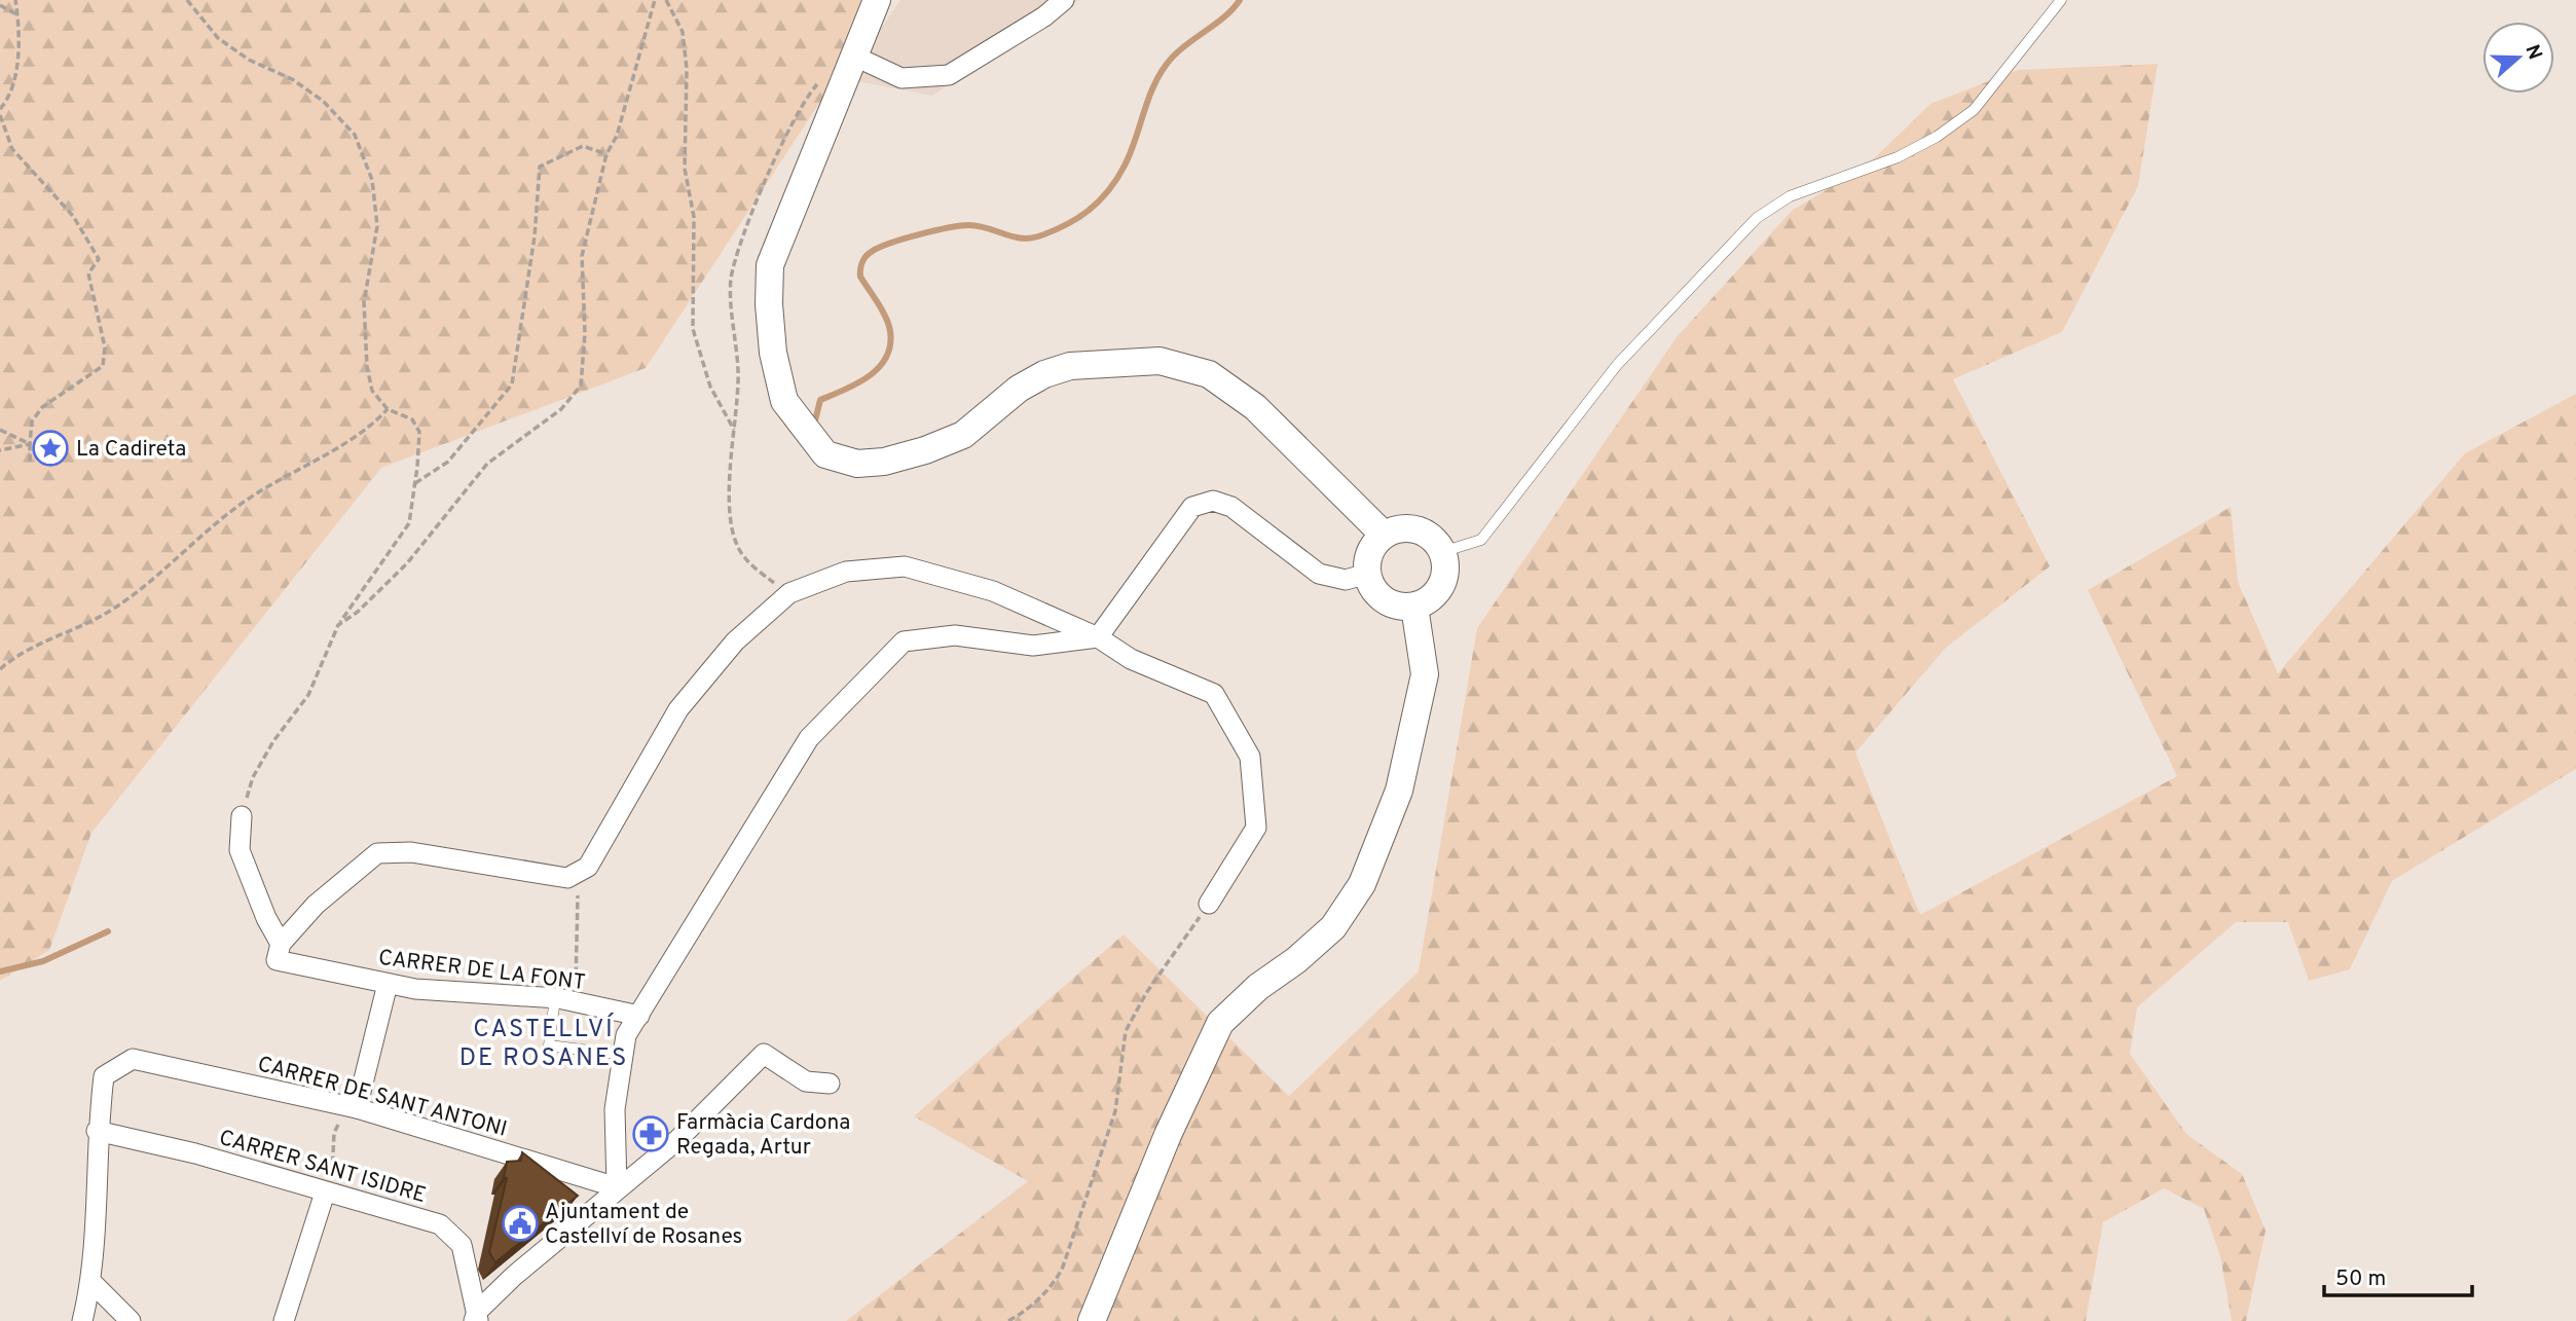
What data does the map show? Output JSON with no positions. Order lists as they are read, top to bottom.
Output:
{
  "streets": {
    "street": ["CARRER DE LA FONT", "CARRER DE SANT ANTONI", "CARRER SANT ISIDRE"]
  },
  "crossings": [
    ["CARRER DE SANT ANTONI", "CARRER SANT ISIDRE"]
  ],
  "districts": ["CASTELLVÍ DE ROSANES"],
  "places": {
    "place": ["La Cadireta"],
    "pharmacy": ["Farmàcia Cardona Regada, Artur"],
    "public building": ["Ajuntament de Castellví de Rosanes"]
  },
  "scale_bar": "50 m",
  "north": "right"
}
